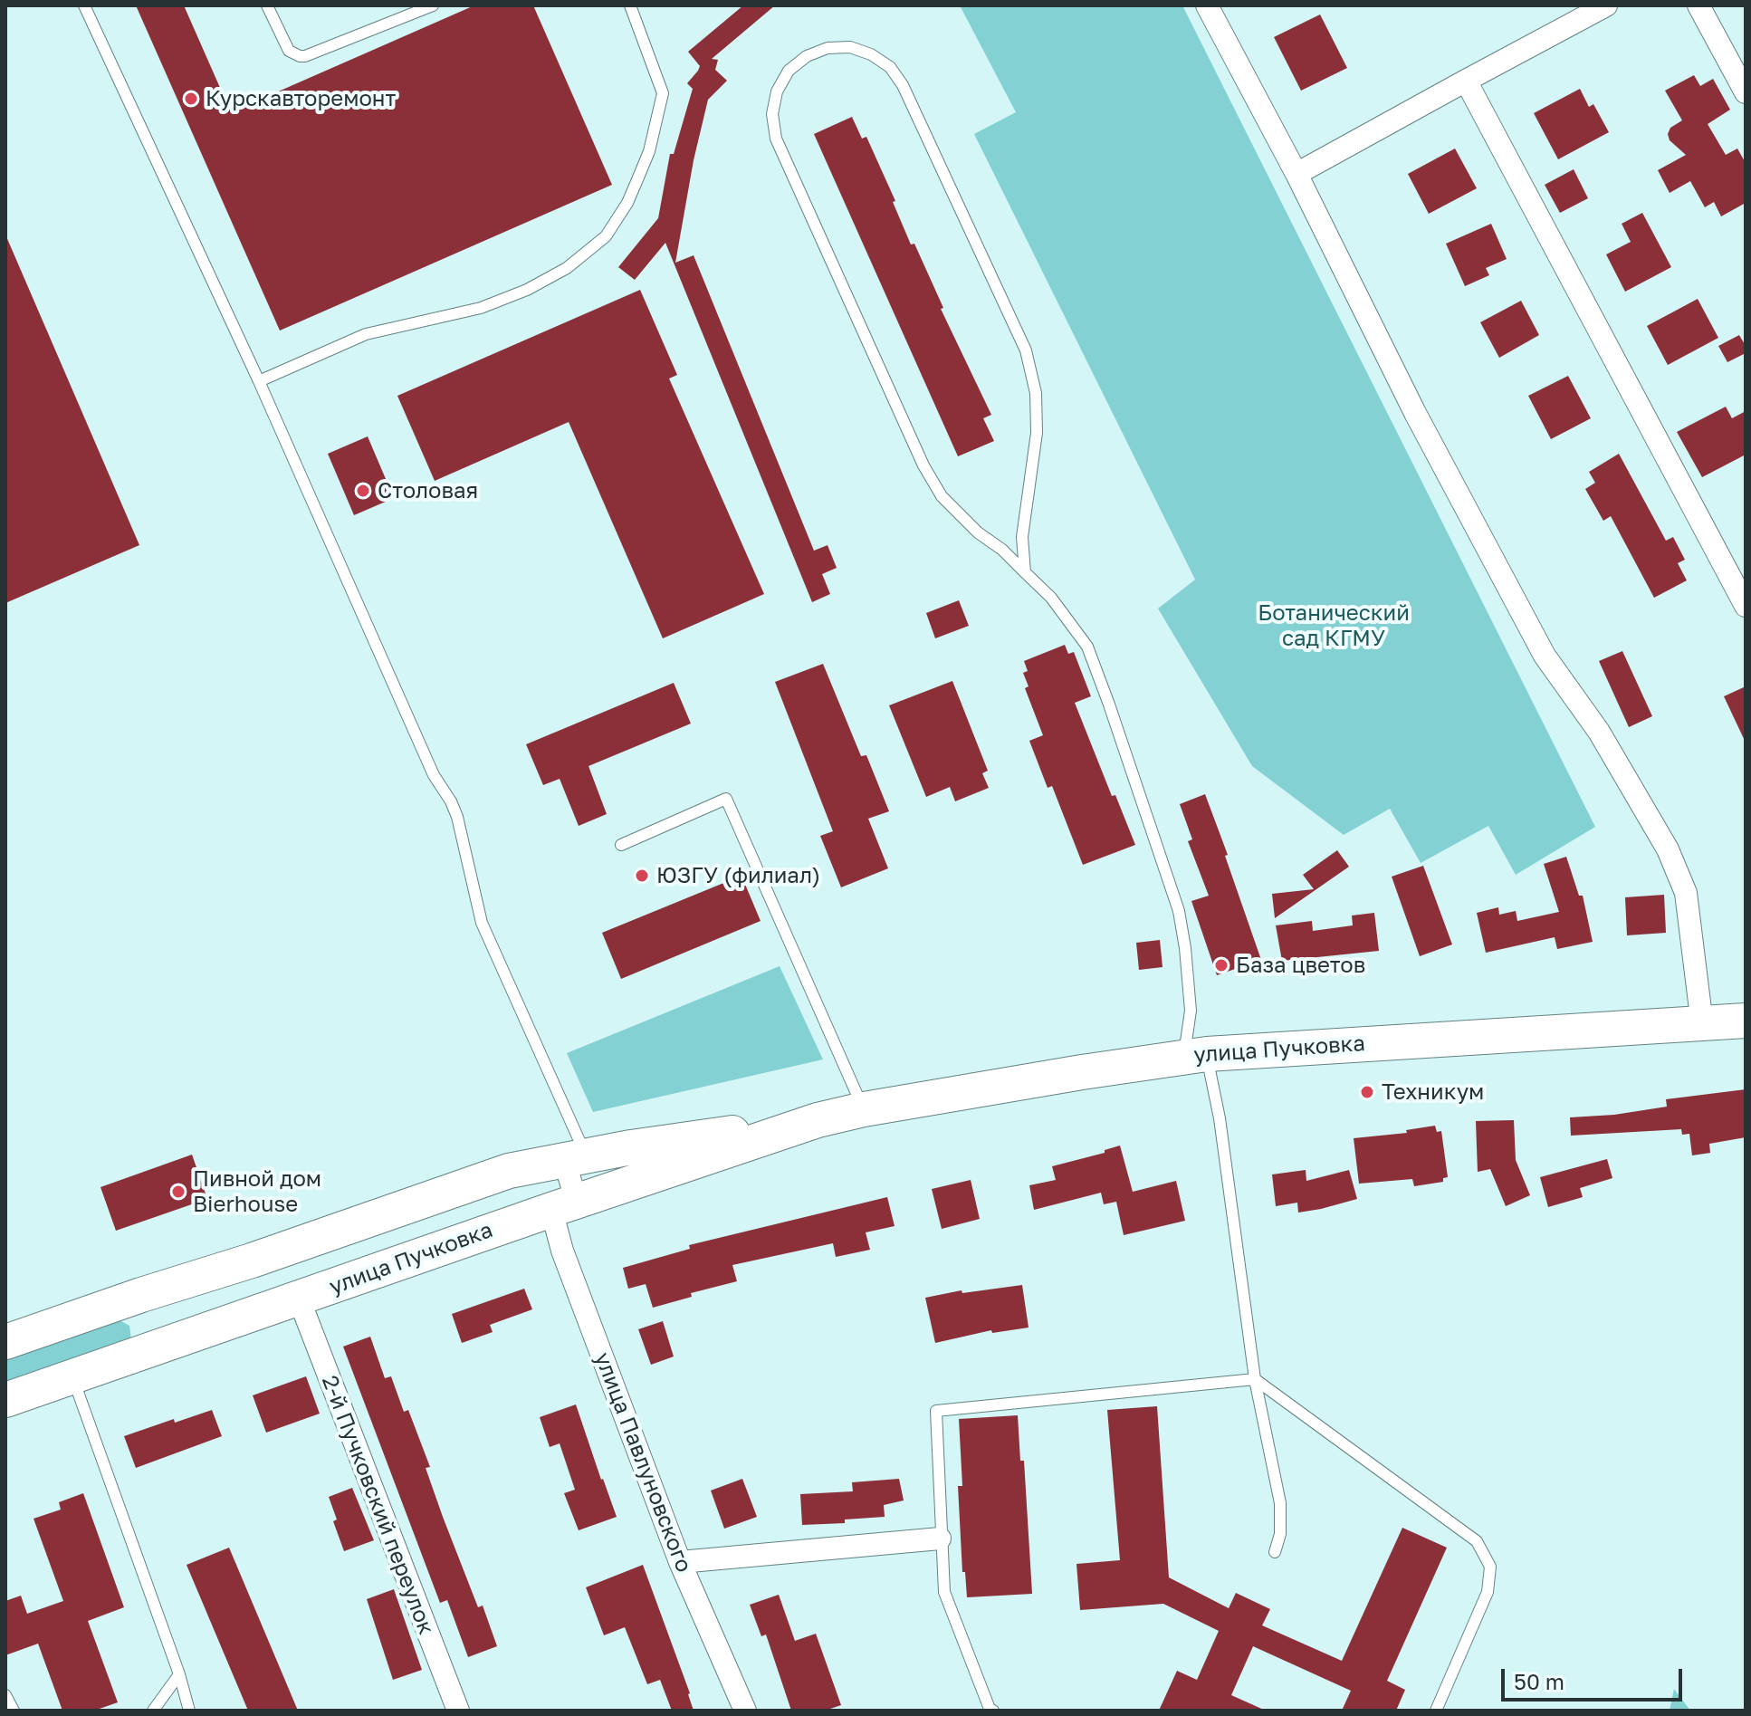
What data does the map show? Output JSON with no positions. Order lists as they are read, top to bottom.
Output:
{
  "streets": {
    "main road": ["улица Пучковка"],
    "street": ["улица Павлуновского", "2-й Пучковский переулок"]
  },
  "crossings": [
    ["улица Пучковка", "улица Павлуновского"],
    ["улица Пучковка", "2-й Пучковский переулок"]
  ],
  "parks": ["Ботанический сад КГМУ"],
  "places": [
    "Курскавторемонт",
    "Столовая",
    "ЮЗГУ (филиал)",
    "База цветов",
    "Техникум",
    "Пивной дом Bierhouse"
  ],
  "scale_bar": "50 m"
}
